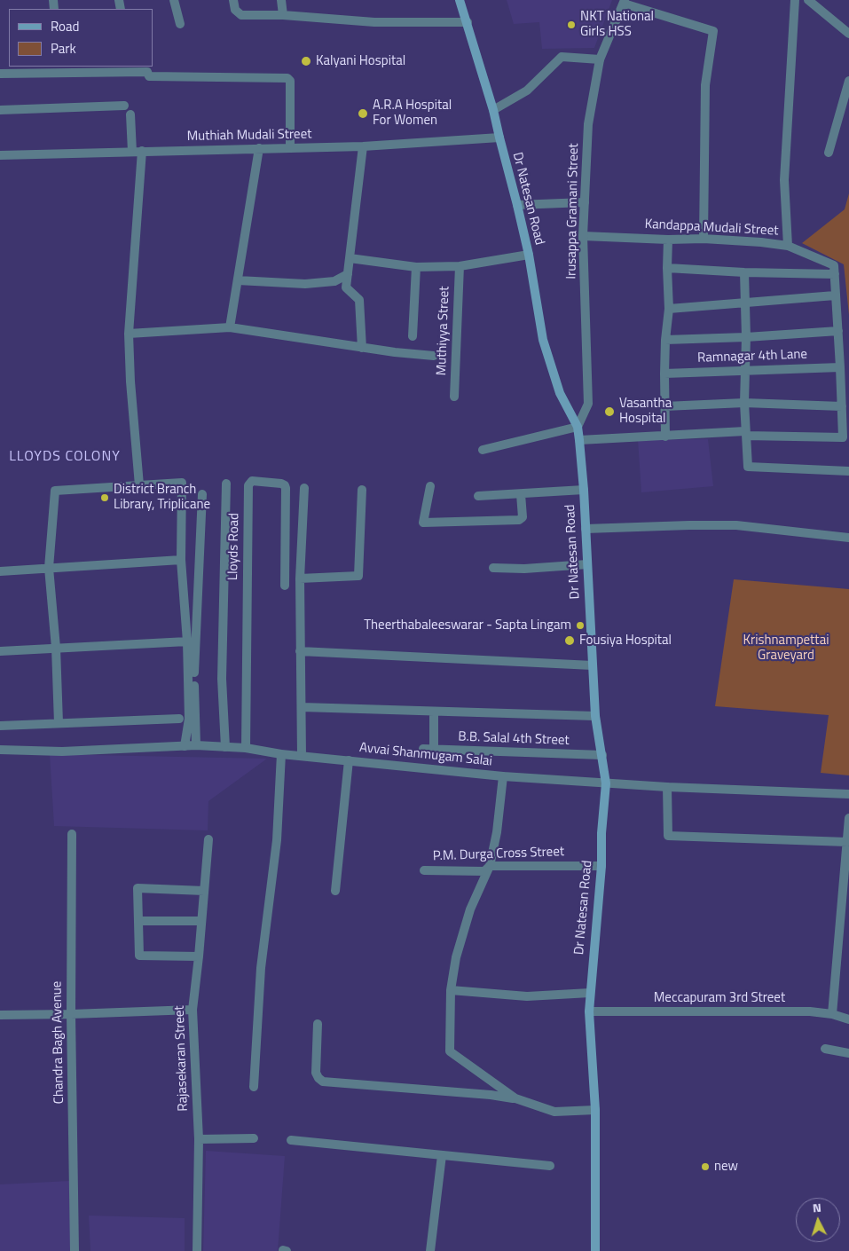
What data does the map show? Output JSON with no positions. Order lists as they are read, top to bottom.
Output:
{
  "streets": {
    "main road": ["Dr Natesan Road"],
    "street": [
      "Muthiah Mudali Street",
      "Irusappa Gramani Street",
      "Kandappa Mudali Street",
      "Muthiyya Street",
      "Ramnagar 4th Lane",
      "Lloyds Road",
      "B.B. Salal 4th Street",
      "Avvai Shanmugam Salai",
      "P.M. Durga Cross Street",
      "Meccapuram 3rd Street",
      "Chandra Bagh Avenue",
      "Rajasekaran Street"
    ]
  },
  "crossings": [
    ["Muthiah Mudali Street", "Dr Natesan Road"],
    ["Dr Natesan Road", "Irusappa Gramani Street"],
    ["Dr Natesan Road", "B.B. Salal 4th Street"],
    ["Dr Natesan Road", "Avvai Shanmugam Salai"],
    ["Dr Natesan Road", "P.M. Durga Cross Street"],
    ["Dr Natesan Road", "Meccapuram 3rd Street"],
    ["Irusappa Gramani Street", "Kandappa Mudali Street"],
    ["Lloyds Road", "Avvai Shanmugam Salai"]
  ],
  "districts": ["LLOYDS COLONY"],
  "parks": ["Krishnampettai Graveyard"],
  "places": [
    "NKT National Girls HSS",
    "Kalyani Hospital",
    "A.R.A Hospital For Women",
    "Vasantha Hospital",
    "District Branch Library, Triplicane",
    "Theerthabaleeswarar - Sapta Lingam",
    "Fousiya Hospital",
    "new"
  ],
  "legend": ["Road", "Park"],
  "north": "top"
}
